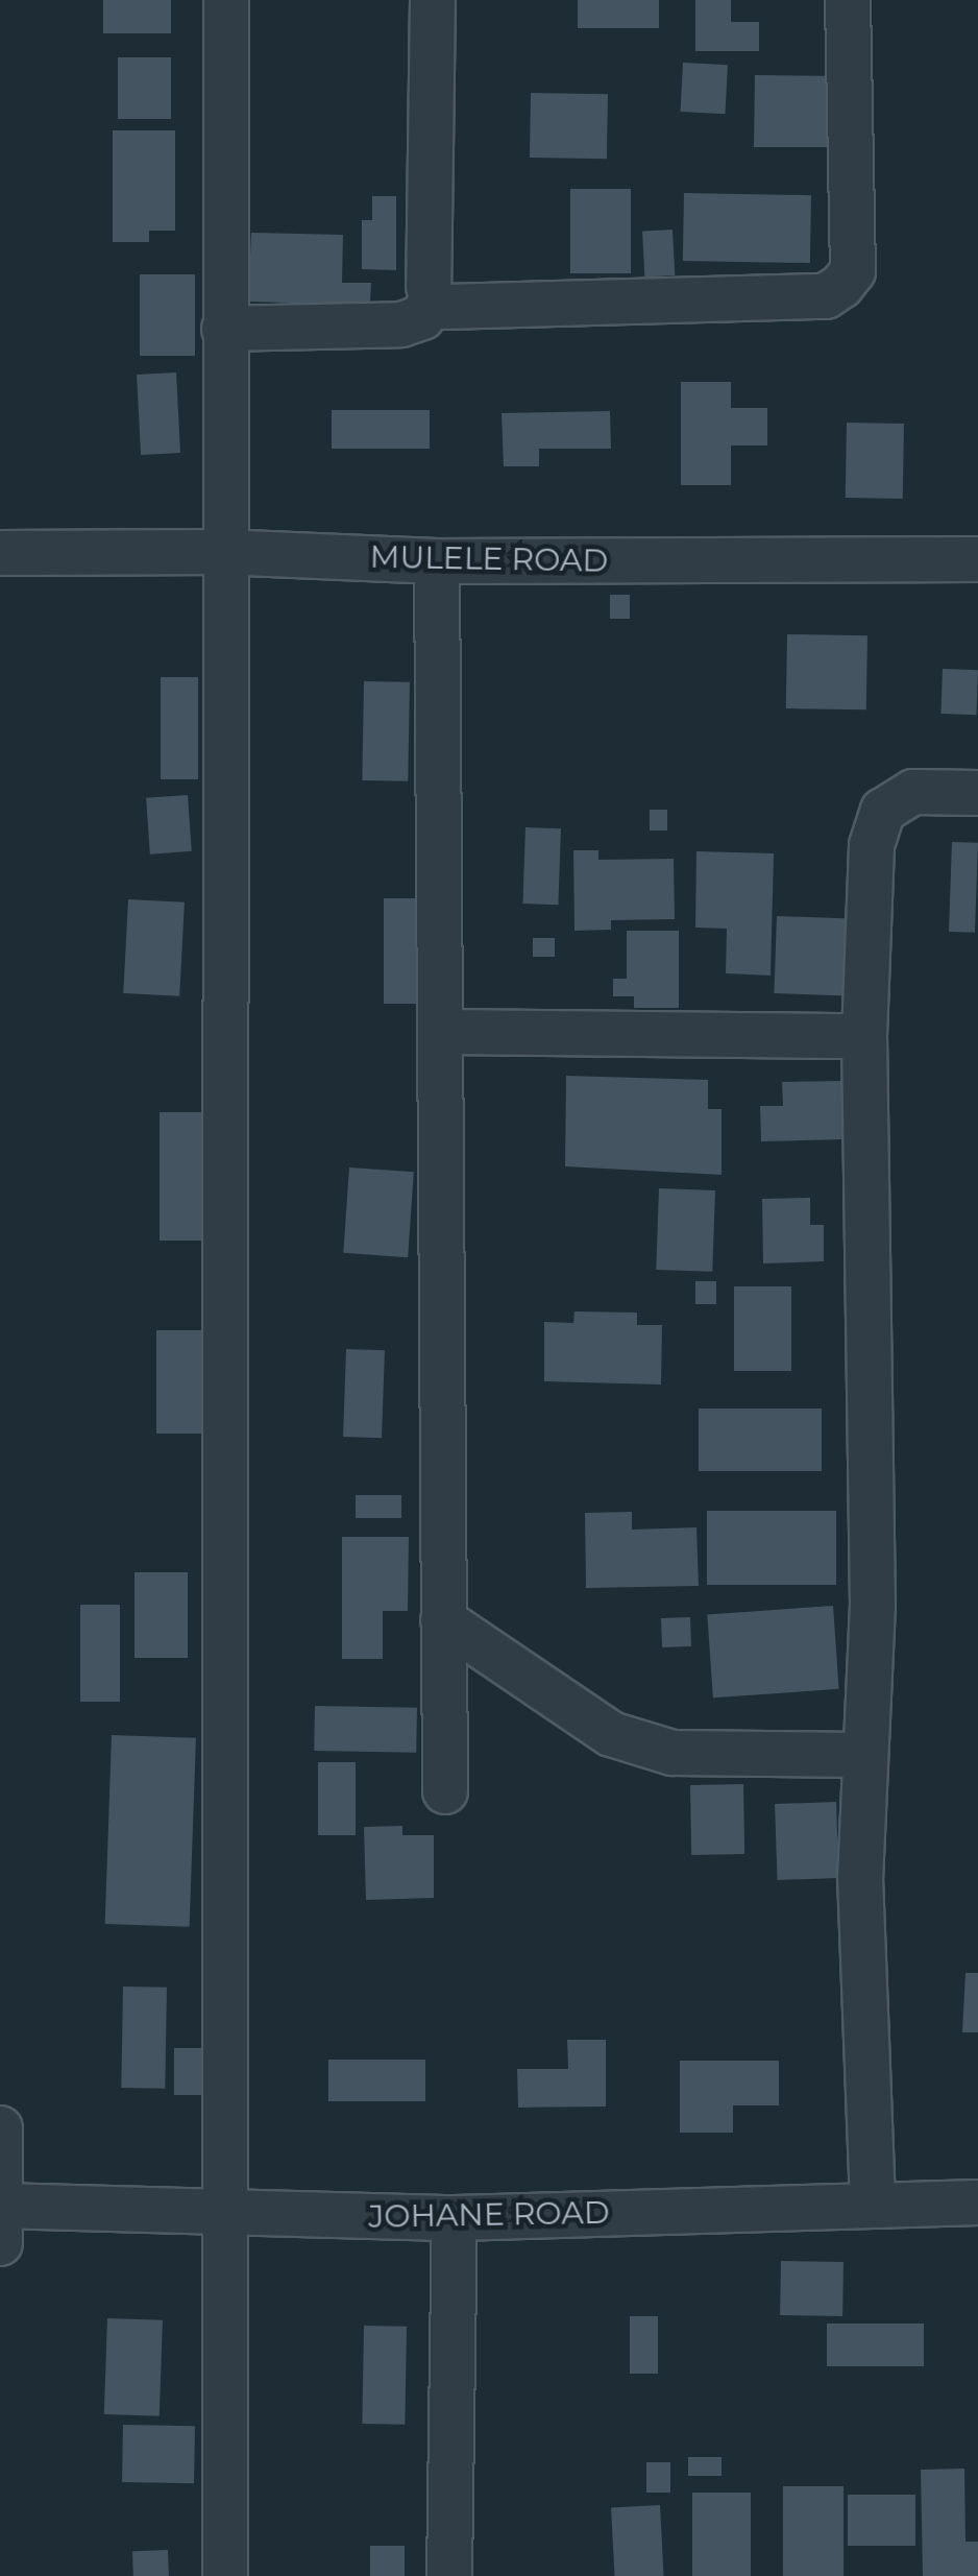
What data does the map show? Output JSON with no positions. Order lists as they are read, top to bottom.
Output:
{
  "streets": {
    "street": ["MULELE ROAD", "JOHANE ROAD"]
  }
}
